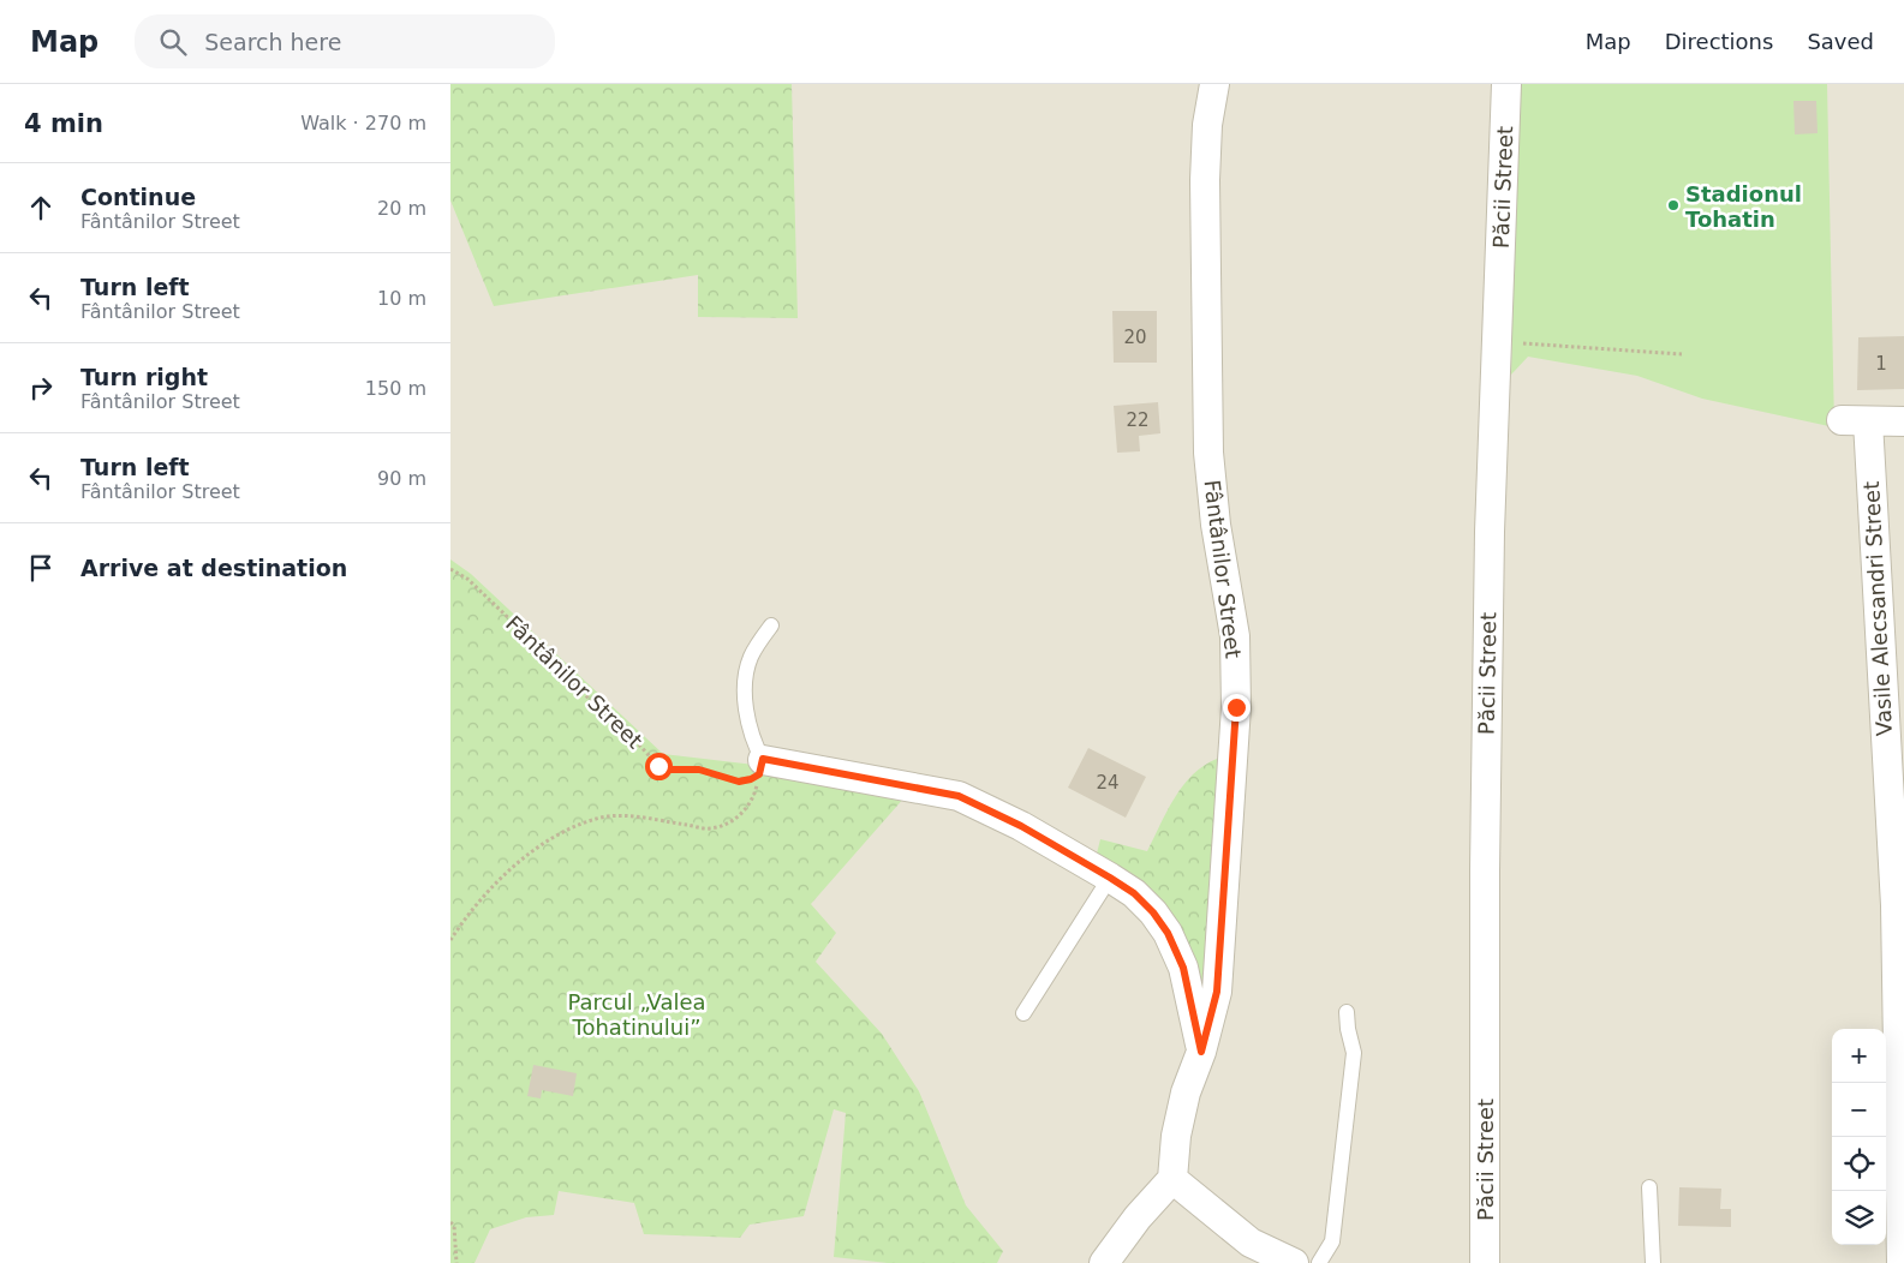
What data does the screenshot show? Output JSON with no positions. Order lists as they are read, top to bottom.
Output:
{
  "streets": {
    "street": ["Păcii Street", "Fântânilor Street", "Vasile Alecsandri Street"]
  },
  "parks": ["Parcul „Valea Tohatinului”"],
  "places": ["Stadionul Tohatin"],
  "house_numbers": [
    "20",
    "1",
    "22",
    "24"
  ],
  "page": {
    "header": "Map",
    "search": "Search here",
    "nav": ["Map", "Directions", "Saved"],
    "heading": ["4 min", "Walk · 270 m"],
    "list": [
      ["Continue", "Fântânilor Street", "20 m"],
      ["Turn left", "Fântânilor Street", "10 m"],
      ["Turn right", "Fântânilor Street", "150 m"],
      ["Turn left", "Fântânilor Street", "90 m"],
      "Arrive at destination"
    ],
    "map_buttons": ["+", "−"]
  }
}
